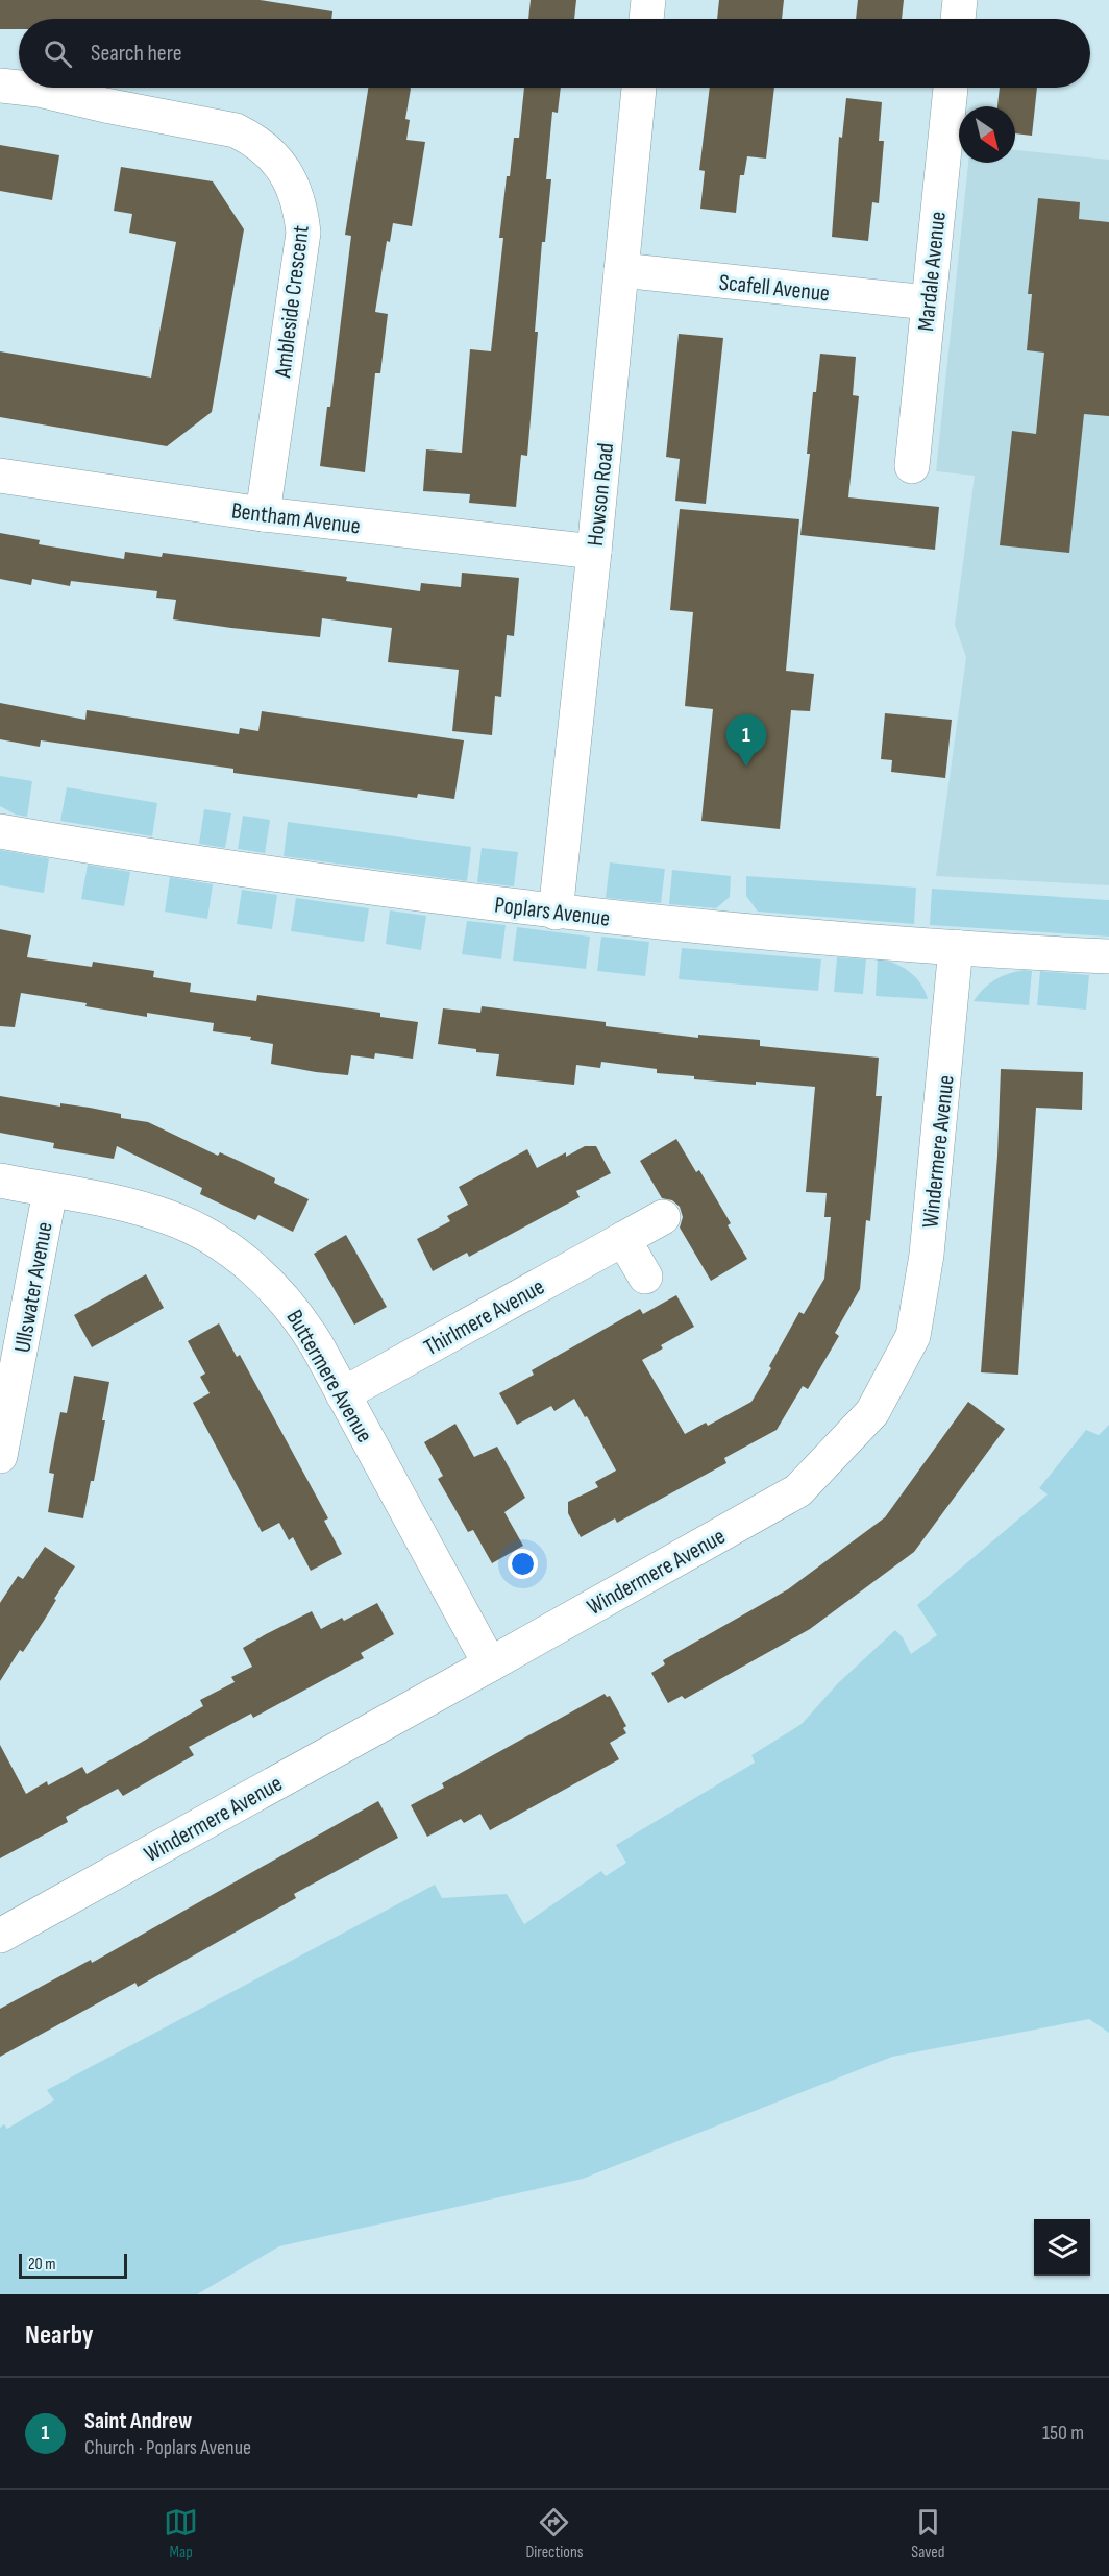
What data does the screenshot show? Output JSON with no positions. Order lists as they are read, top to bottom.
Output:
{
  "streets": {
    "street": [
      "Mardale Avenue",
      "Scafell Avenue",
      "Ambleside Crescent",
      "Howson Road",
      "Bentham Avenue",
      "Poplars Avenue",
      "Windermere Avenue",
      "Ullswater Avenue",
      "Thirlmere Avenue",
      "Buttermere Avenue"
    ]
  },
  "crossings": [
    ["Mardale Avenue", "Scafell Avenue"],
    ["Scafell Avenue", "Howson Road"],
    ["Ambleside Crescent", "Bentham Avenue"],
    ["Howson Road", "Bentham Avenue"],
    ["Howson Road", "Poplars Avenue"],
    ["Poplars Avenue", "Windermere Avenue"],
    ["Windermere Avenue", "Buttermere Avenue"],
    ["Ullswater Avenue", "Buttermere Avenue"],
    ["Thirlmere Avenue", "Buttermere Avenue"]
  ],
  "scale_bar": "20 m",
  "north": "bottom right",
  "page": {
    "search": "Search here",
    "pins": "1",
    "scale": "20 m",
    "heading": "Nearby",
    "list": [
      {
        "mark": "1",
        "name": "Saint Andrew",
        "note": "Church · Poplars Avenue",
        "value": "150 m"
      }
    ],
    "nav": ["Map", "Directions", "Saved"]
  }
}
